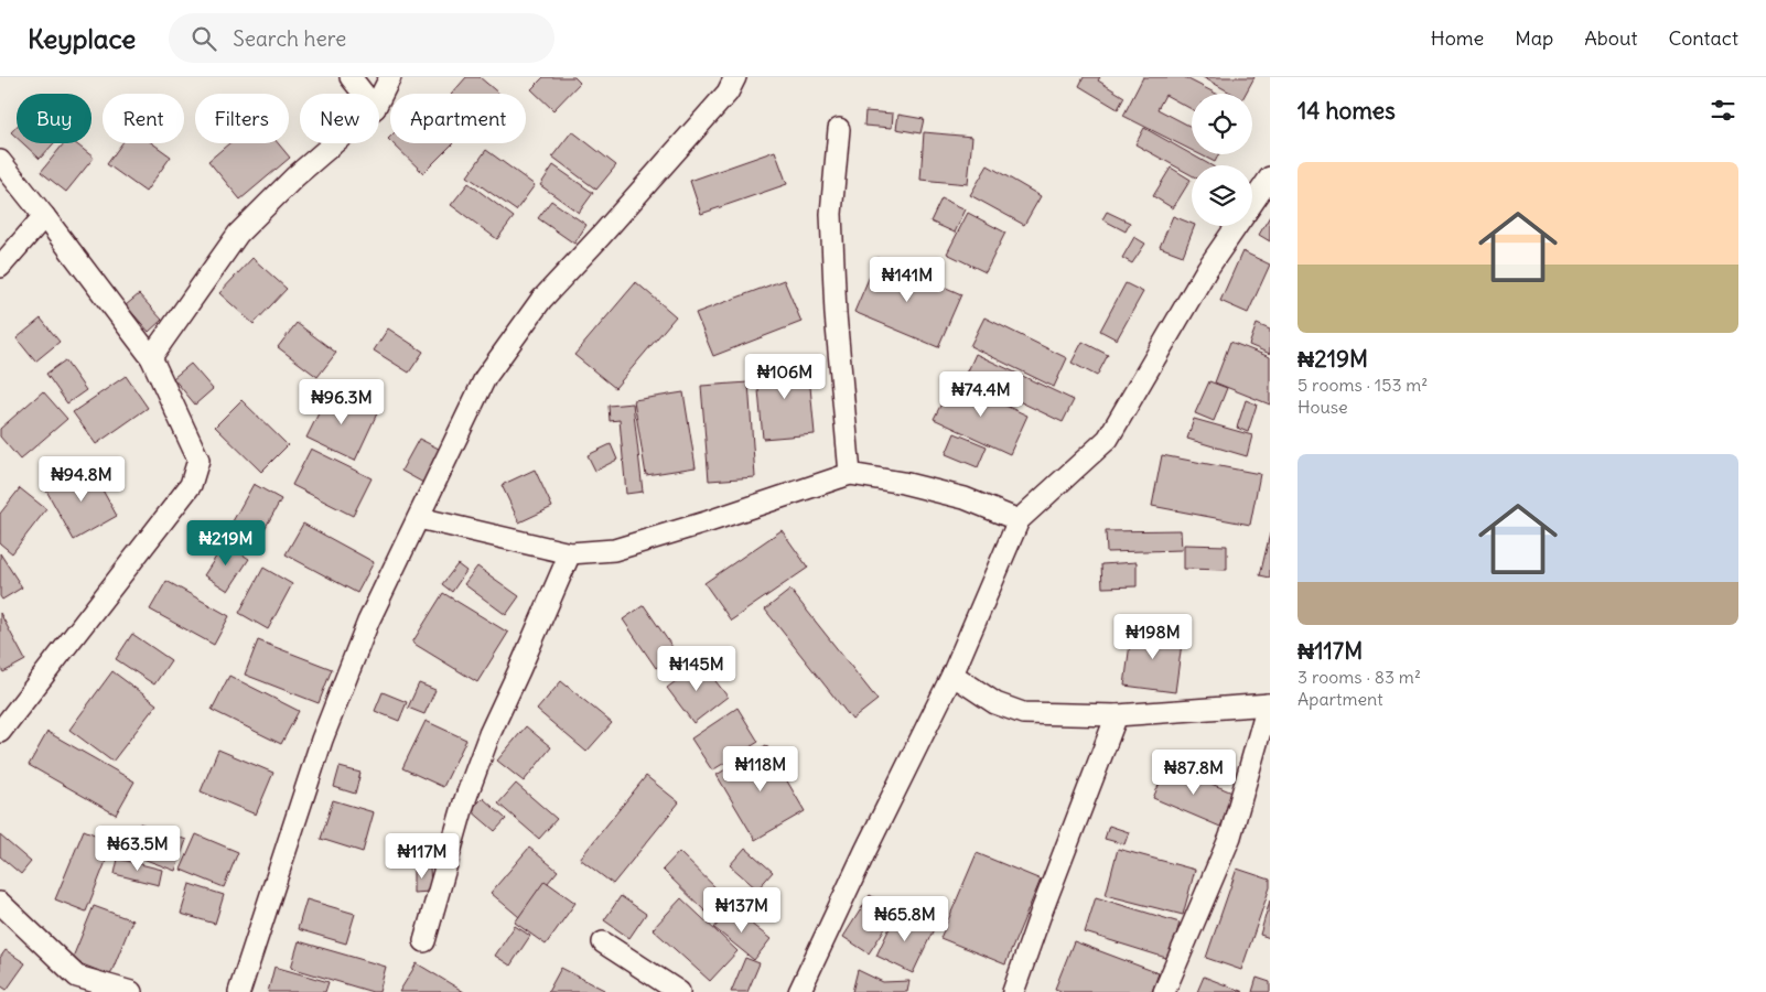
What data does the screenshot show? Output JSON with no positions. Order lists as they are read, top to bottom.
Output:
{
  "page": {
    "header": "Keyplace",
    "search": "Search here",
    "nav": [
      "Home",
      "Map",
      "About",
      "Contact"
    ],
    "heading": "14 homes",
    "chip": [
      "Buy",
      "Rent",
      "Filters",
      "New",
      "Apartment"
    ],
    "list": [
      {
        "name": "₦219M",
        "note": "5 rooms · 153 m² · House"
      },
      {
        "name": "₦117M",
        "note": "3 rooms · 83 m² · Apartment"
      }
    ],
    "price": [
      "₦141M",
      "₦106M",
      "₦74.4M",
      "₦96.3M",
      "₦94.8M",
      "₦219M",
      "₦198M",
      "₦145M",
      "₦118M",
      "₦87.8M",
      "₦63.5M",
      "₦117M",
      "₦137M",
      "₦65.8M"
    ]
  }
}
